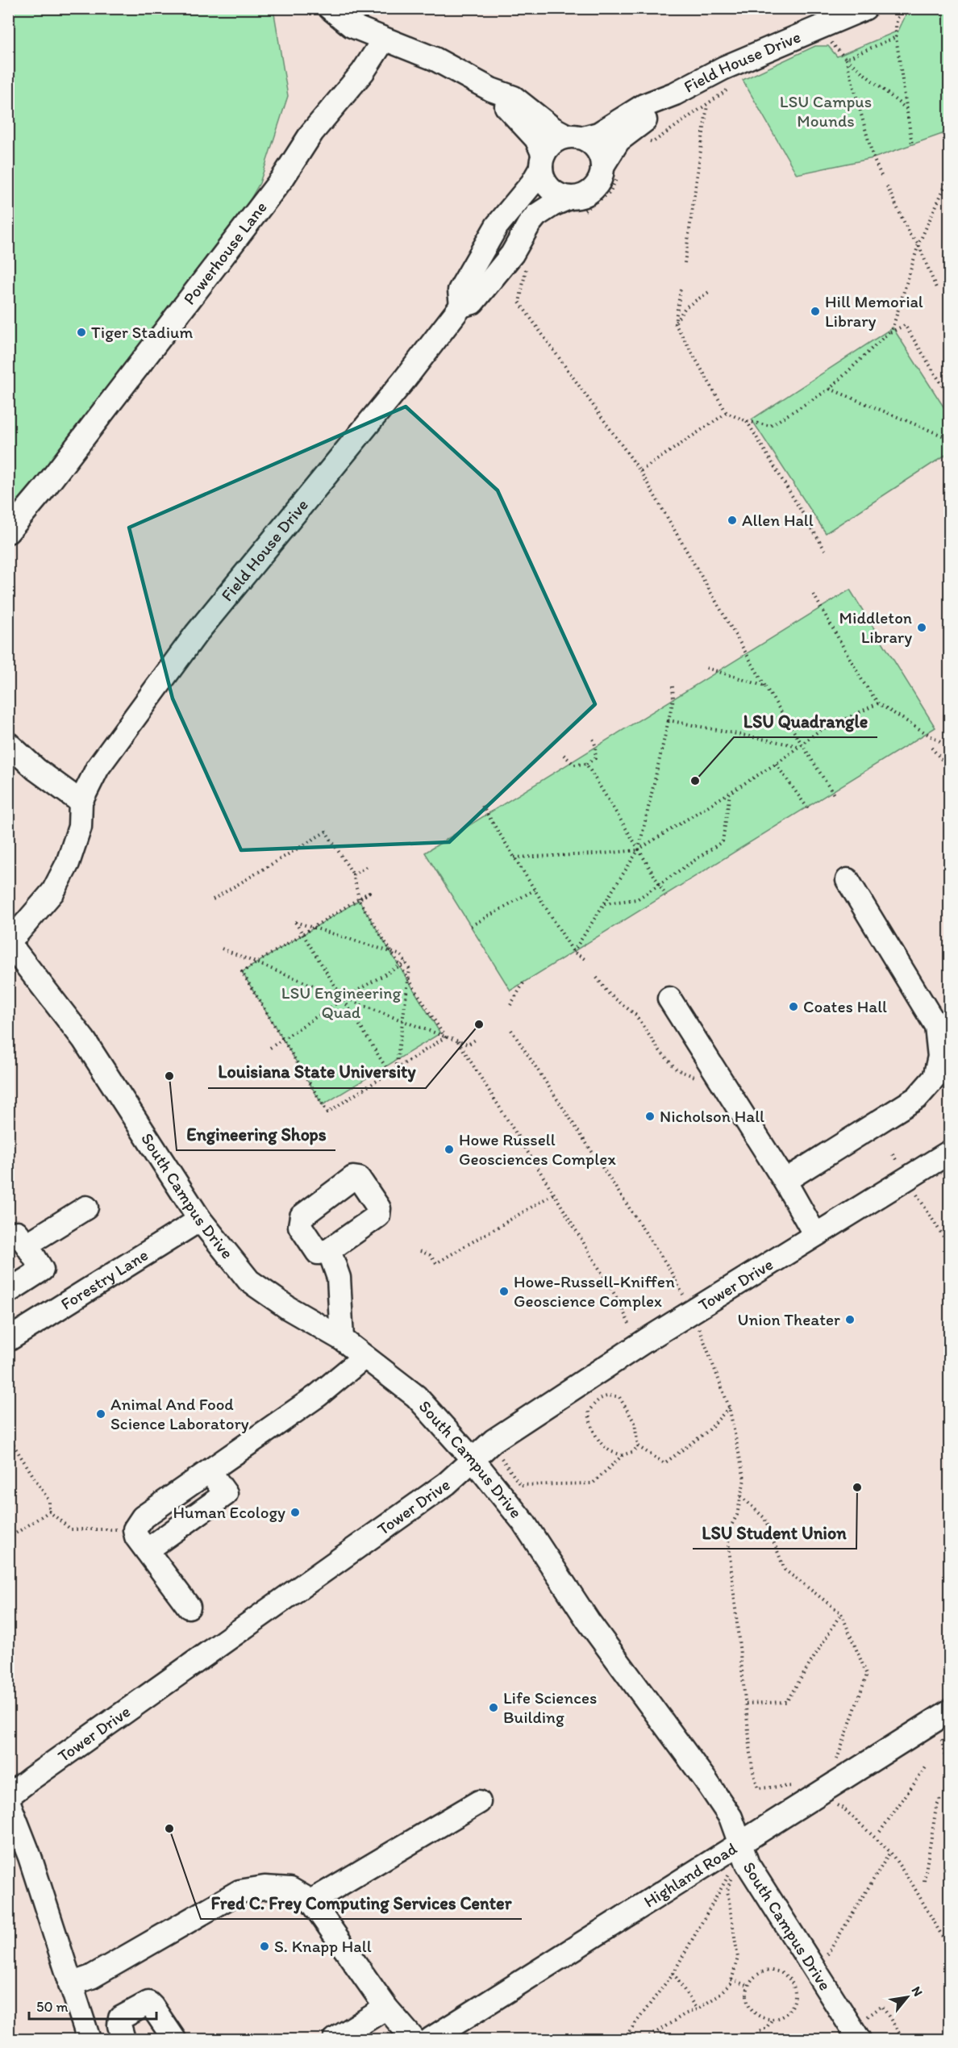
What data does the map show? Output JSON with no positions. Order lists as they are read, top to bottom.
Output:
{
  "streets": {
    "street": [
      "Field House Drive",
      "Powerhouse Lane",
      "South Campus Drive",
      "Forestry Lane",
      "Tower Drive",
      "Highland Road"
    ]
  },
  "crossings": [
    ["South Campus Drive", "Forestry Lane"],
    ["South Campus Drive", "Tower Drive"],
    ["South Campus Drive", "Highland Road"]
  ],
  "parks": ["LSU Campus Mounds", "LSU Engineering Quad"],
  "places": [
    "Hill Memorial Library",
    "Tiger Stadium",
    "Allen Hall",
    "Middleton Library",
    "LSU Quadrangle",
    "Coates Hall",
    "Louisiana State University",
    "Engineering Shops",
    "Nicholson Hall",
    "Howe Russell Geosciences Complex",
    "Howe-Russell-Kniffen Geoscience Complex",
    "Union Theater",
    "Animal And Food Science Laboratory",
    "LSU Student Union",
    "Human Ecology",
    "Life Sciences Building",
    "Fred C. Frey Computing Services Center",
    "S. Knapp Hall"
  ],
  "scale_bar": "50 m",
  "north": "top right"
}
